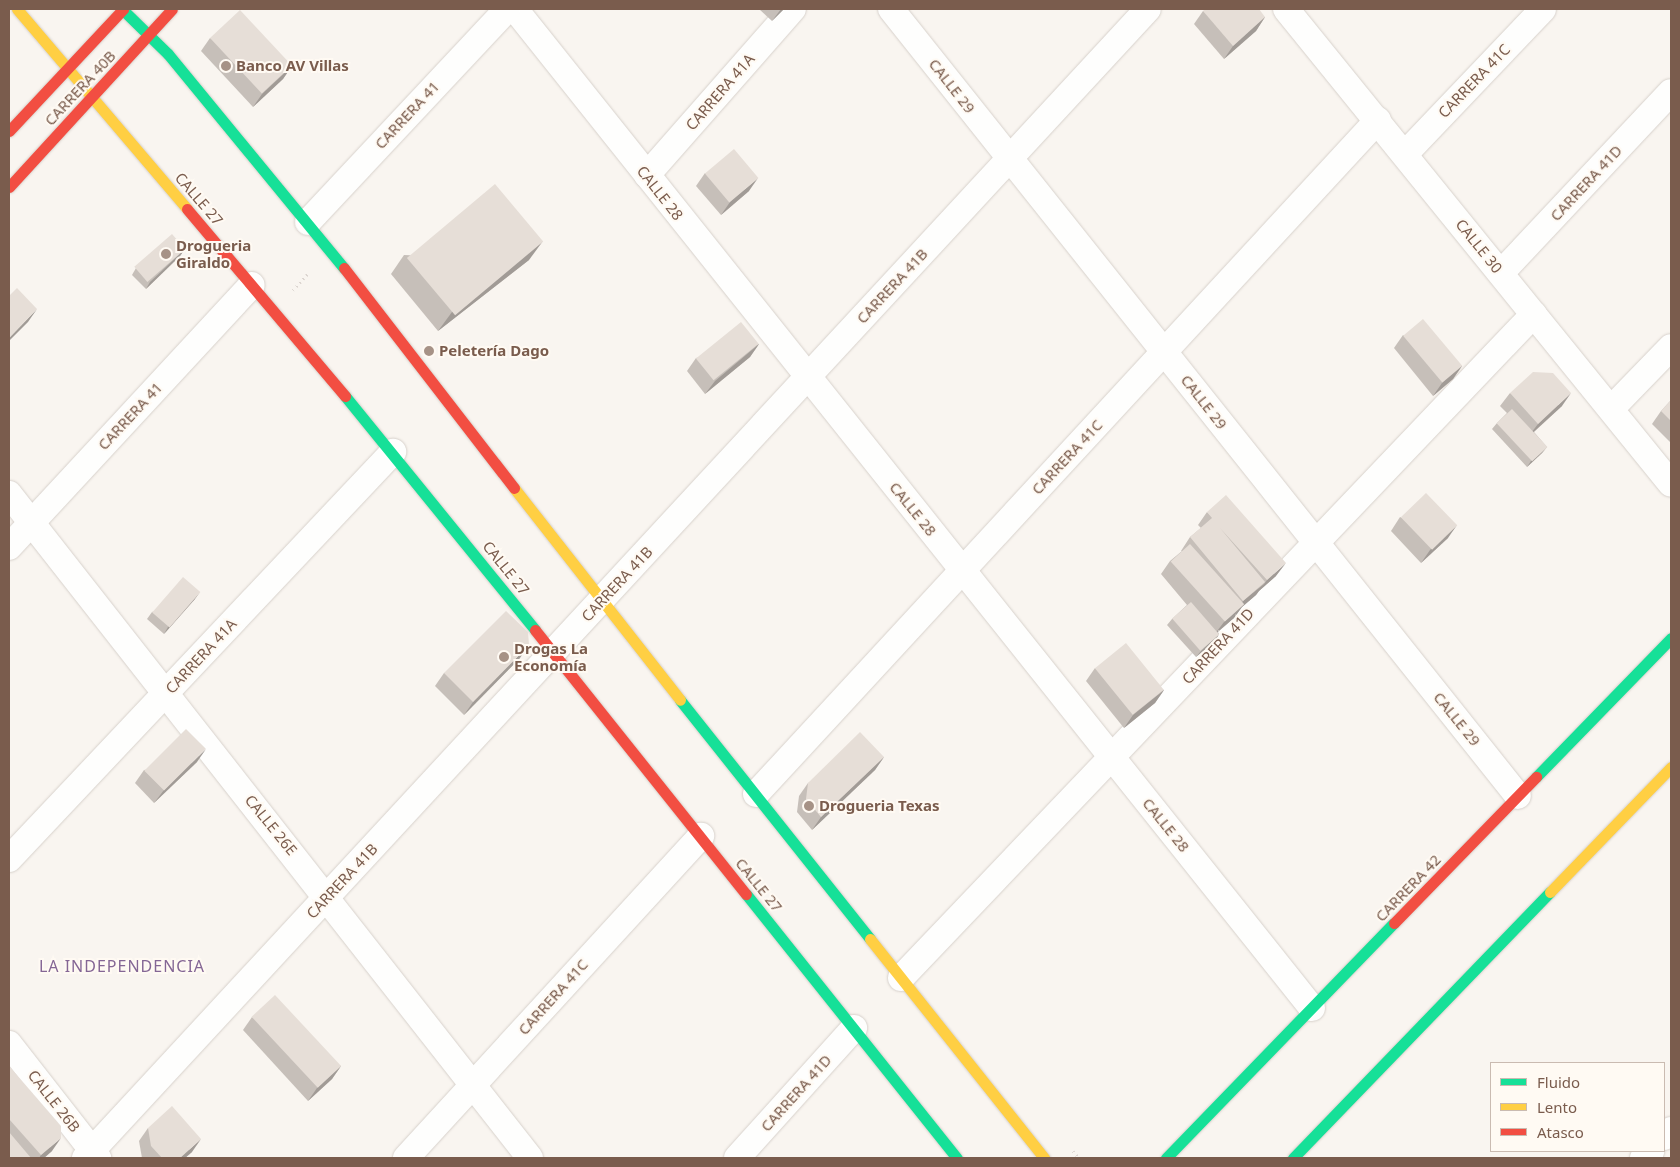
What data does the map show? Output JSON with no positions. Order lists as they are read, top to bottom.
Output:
{
  "streets": {
    "main road": ["CARRERA 40B", "CALLE 27", "CARRERA 42"],
    "street": [
      "CARRERA 41C",
      "CALLE 29",
      "CARRERA 41A",
      "CARRERA 41",
      "CARRERA 41D",
      "CALLE 28",
      "CALLE 30",
      "CARRERA 41B",
      "CALLE 26E",
      "CALLE 26B"
    ]
  },
  "crossings": [
    ["CARRERA 41C", "CALLE 29"],
    ["CARRERA 41C", "CALLE 28"],
    ["CARRERA 41C", "CALLE 27"],
    ["CARRERA 41C", "CALLE 30"],
    ["CARRERA 41C", "CALLE 26E"],
    ["CALLE 29", "CARRERA 41D"],
    ["CALLE 29", "CARRERA 41B"],
    ["CALLE 29", "CARRERA 42"],
    ["CARRERA 40B", "CALLE 27"],
    ["CARRERA 41A", "CALLE 28"],
    ["CARRERA 41A", "CALLE 27"],
    ["CARRERA 41A", "CALLE 26E"],
    ["CARRERA 41", "CALLE 27"],
    ["CARRERA 41", "CALLE 26E"],
    ["CARRERA 41D", "CALLE 28"],
    ["CARRERA 41D", "CALLE 27"],
    ["CARRERA 41D", "CALLE 30"],
    ["CALLE 28", "CARRERA 41B"],
    ["CALLE 28", "CARRERA 42"],
    ["CALLE 27", "CARRERA 41B"],
    ["CARRERA 41B", "CALLE 26E"],
    ["CARRERA 41B", "CALLE 26B"]
  ],
  "districts": ["LA INDEPENDENCIA"],
  "places": [
    "Banco AV Villas",
    "Drogueria Giraldo",
    "Peletería Dago",
    "Drogas La Economía",
    "Drogueria Texas"
  ],
  "legend": ["Fluido", "Lento", "Atasco"]
}
